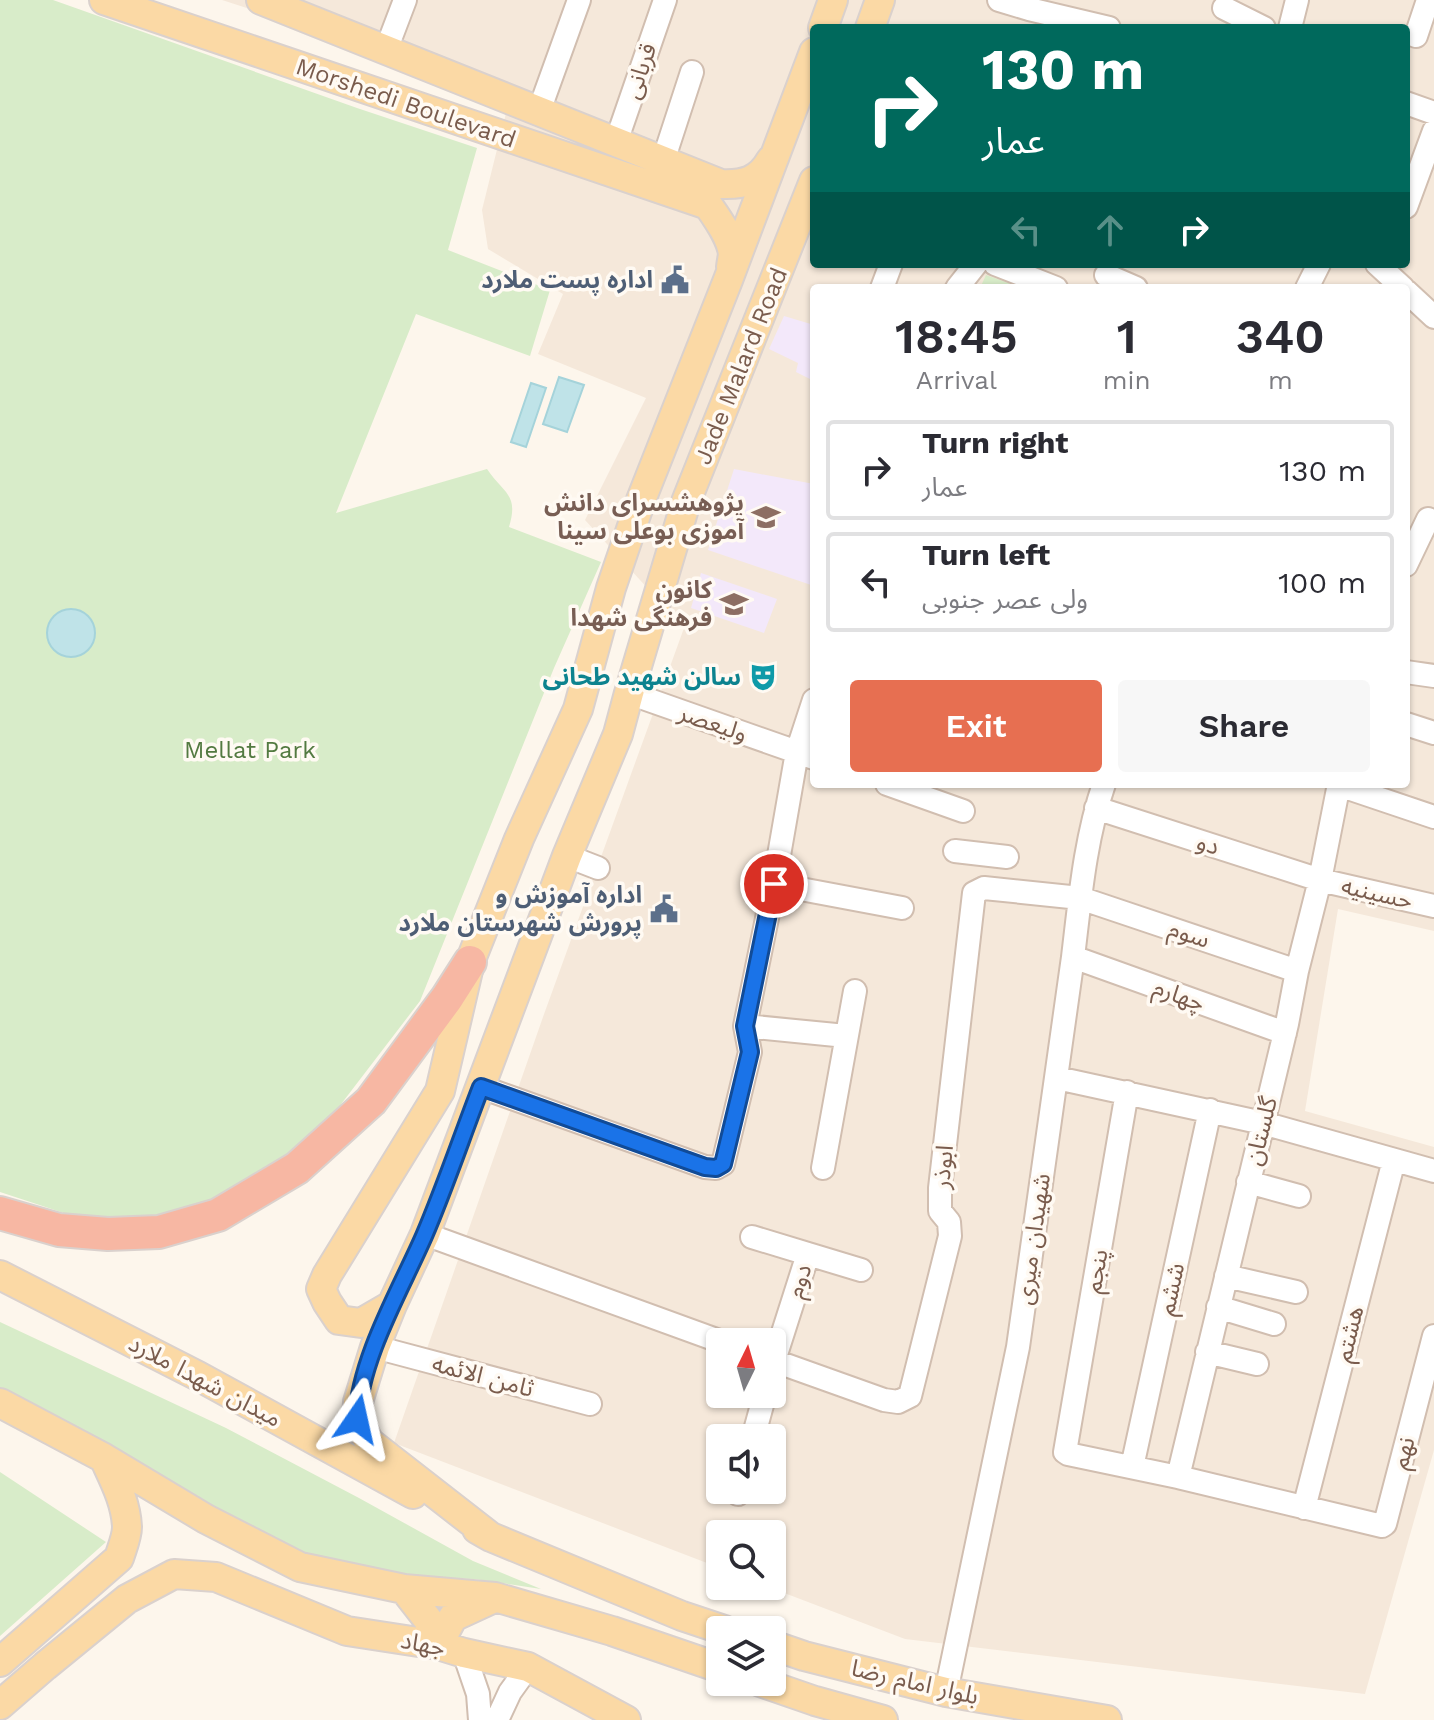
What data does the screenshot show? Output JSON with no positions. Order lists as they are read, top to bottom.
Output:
{
  "streets": {
    "main road": [
      "Morshedi Boulevard",
      "Jade Malard Road",
      "میدان شهدا ملارد",
      "جهاد",
      "بلوار امام رضا"
    ],
    "street": [
      "قربانی",
      "ولیعصر",
      "دو",
      "حسینیه",
      "سوم",
      "چهارم",
      "گلستان",
      "ابوذر",
      "شهیدان میری",
      "پنجم",
      "دوم",
      "ششم",
      "هشتم",
      "ثامن الائمه",
      "نهم"
    ]
  },
  "crossings": [
    ["قربانی", "Morshedi Boulevard"],
    ["Jade Malard Road", "ولیعصر"],
    ["Jade Malard Road", "ثامن الائمه"],
    ["Jade Malard Road", "میدان شهدا ملارد"],
    ["دو", "حسینیه"],
    ["دو", "گلستان"],
    ["دو", "شهیدان میری"],
    ["حسینیه", "گلستان"],
    ["سوم", "گلستان"],
    ["سوم", "شهیدان میری"],
    ["چهارم", "گلستان"],
    ["چهارم", "شهیدان میری"],
    ["شهیدان میری", "بلوار امام رضا"],
    ["پنجم", "ششم"],
    ["هشتم", "نهم"]
  ],
  "parks": ["Mellat Park"],
  "places": {
    "public building": ["اداره پست ملارد", "اداره آموزش و پرورش شهرستان ملارد"],
    "school or university": ["پژوهشسرای دانش آموزی بوعلی سینا", "کانون فرهنگی شهدا"],
    "theatre": ["سالن شهید طحانی"]
  },
  "north": "top",
  "page": {
    "turn": ["130 m", "عمار"],
    "eta": [
      "18:45",
      "Arrival",
      "1",
      "min",
      "340",
      "m"
    ],
    "list": [
      {
        "name": "Turn right",
        "note": "عمار",
        "value": "130 m"
      },
      {
        "name": "Turn left",
        "note": "ولی عصر جنوبی",
        "value": "100 m"
      }
    ],
    "buttons": ["Exit", "Share"]
  }
}
